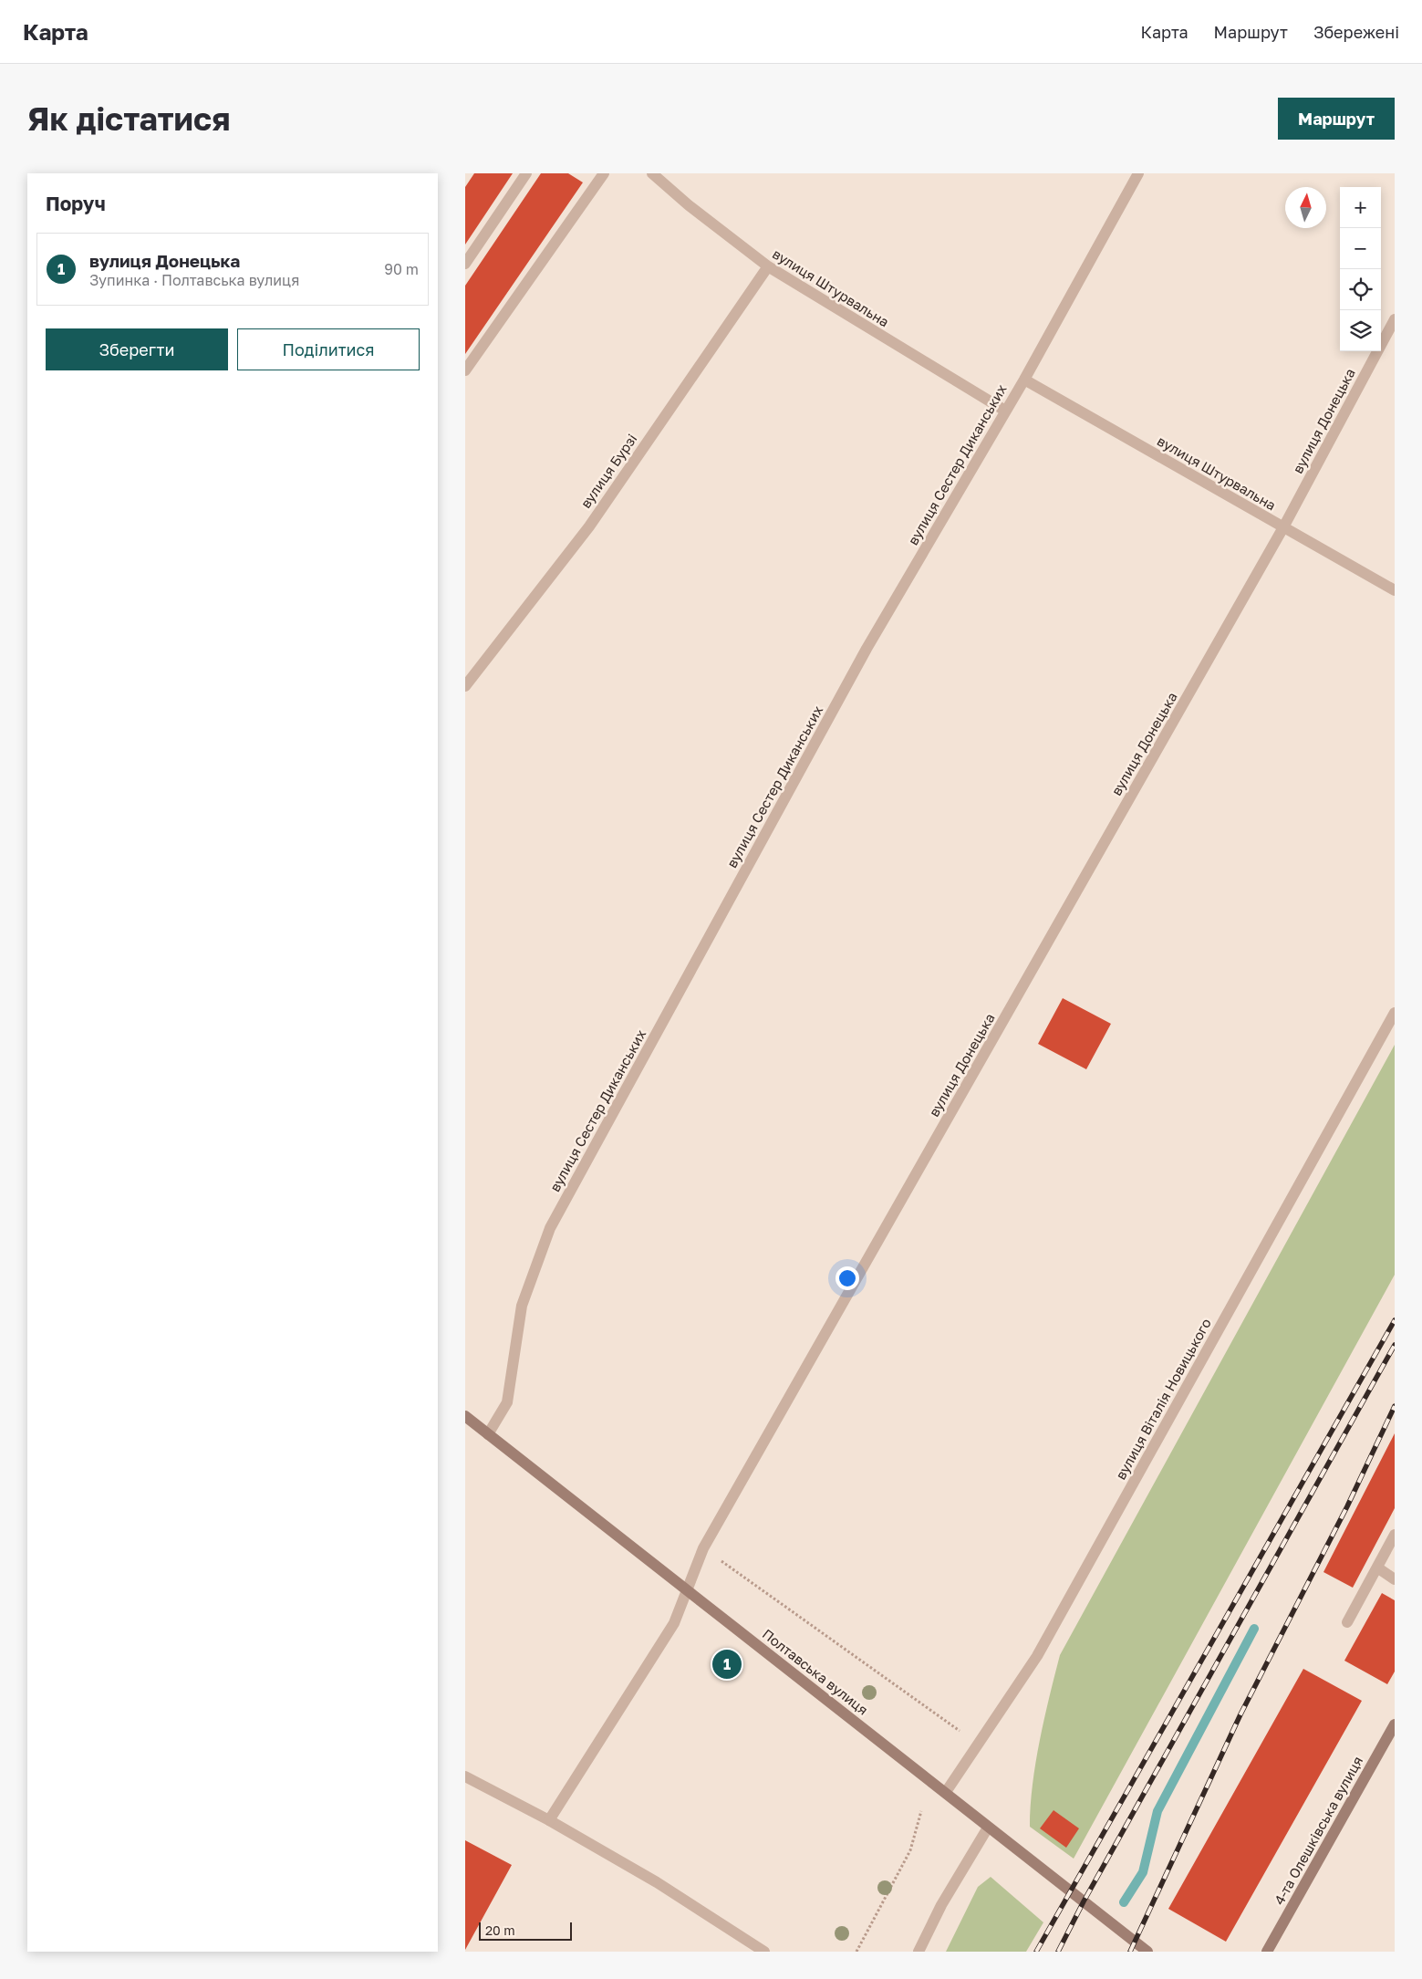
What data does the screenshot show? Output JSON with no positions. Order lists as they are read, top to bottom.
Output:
{
  "streets": {
    "main road": ["Полтавська вулиця", "4-та Олешківська вулиця"],
    "street": [
      "вулиця Штурвальна",
      "вулиця Донецька",
      "вулиця Сестер Диканських",
      "вулиця Бурзі",
      "вулиця Віталія Новицького"
    ]
  },
  "crossings": [
    ["вулиця Штурвальна", "вулиця Донецька"],
    ["вулиця Штурвальна", "вулиця Сестер Диканських"],
    ["вулиця Штурвальна", "вулиця Бурзі"],
    ["вулиця Донецька", "Полтавська вулиця"],
    ["вулиця Сестер Диканських", "Полтавська вулиця"],
    ["вулиця Віталія Новицького", "Полтавська вулиця"]
  ],
  "scale_bar": "20 m",
  "north": "top",
  "page": {
    "header": "Карта",
    "nav": ["Карта", "Маршрут", "Збережені"],
    "buttons": [
      "Маршрут",
      ["Зберегти", "Поділитися"]
    ],
    "title": "Як дістатися",
    "heading": "Поруч",
    "map_buttons": ["+", "−"],
    "list": [
      {
        "mark": "1",
        "name": "вулиця Донецька",
        "note": "Зупинка · Полтавська вулиця",
        "value": "90 m"
      }
    ],
    "pins": "1",
    "scale": "20 m"
  }
}
